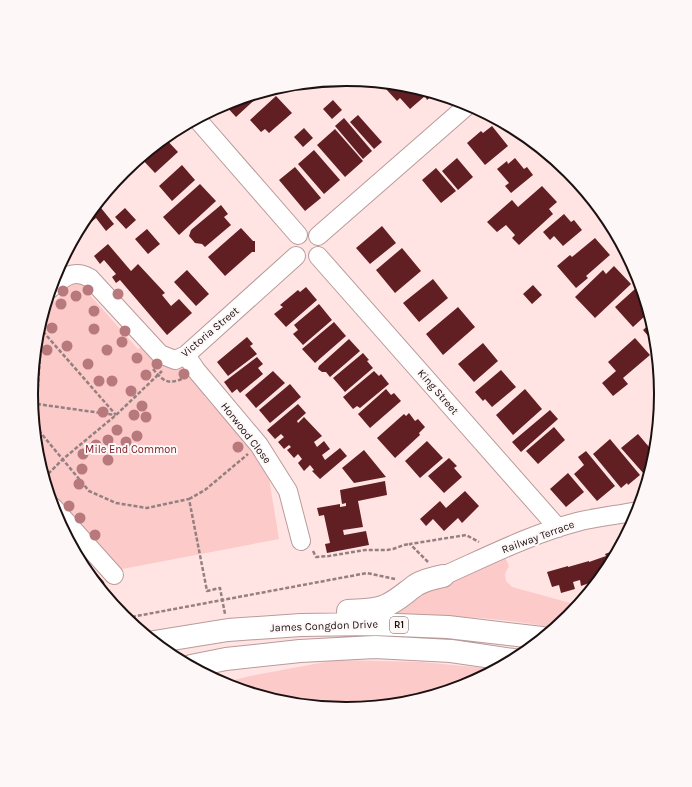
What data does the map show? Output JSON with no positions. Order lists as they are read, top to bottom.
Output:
{
  "streets": {
    "highway": ["R1", "James Congdon Drive"],
    "street": [
      "Victoria Street",
      "King Street",
      "Horwood Close",
      "Railway Terrace"
    ]
  },
  "crossings": [
    ["Victoria Street", "King Street"],
    ["Victoria Street", "Horwood Close"],
    ["King Street", "Railway Terrace"]
  ],
  "parks": ["Mile End Common"]
}
